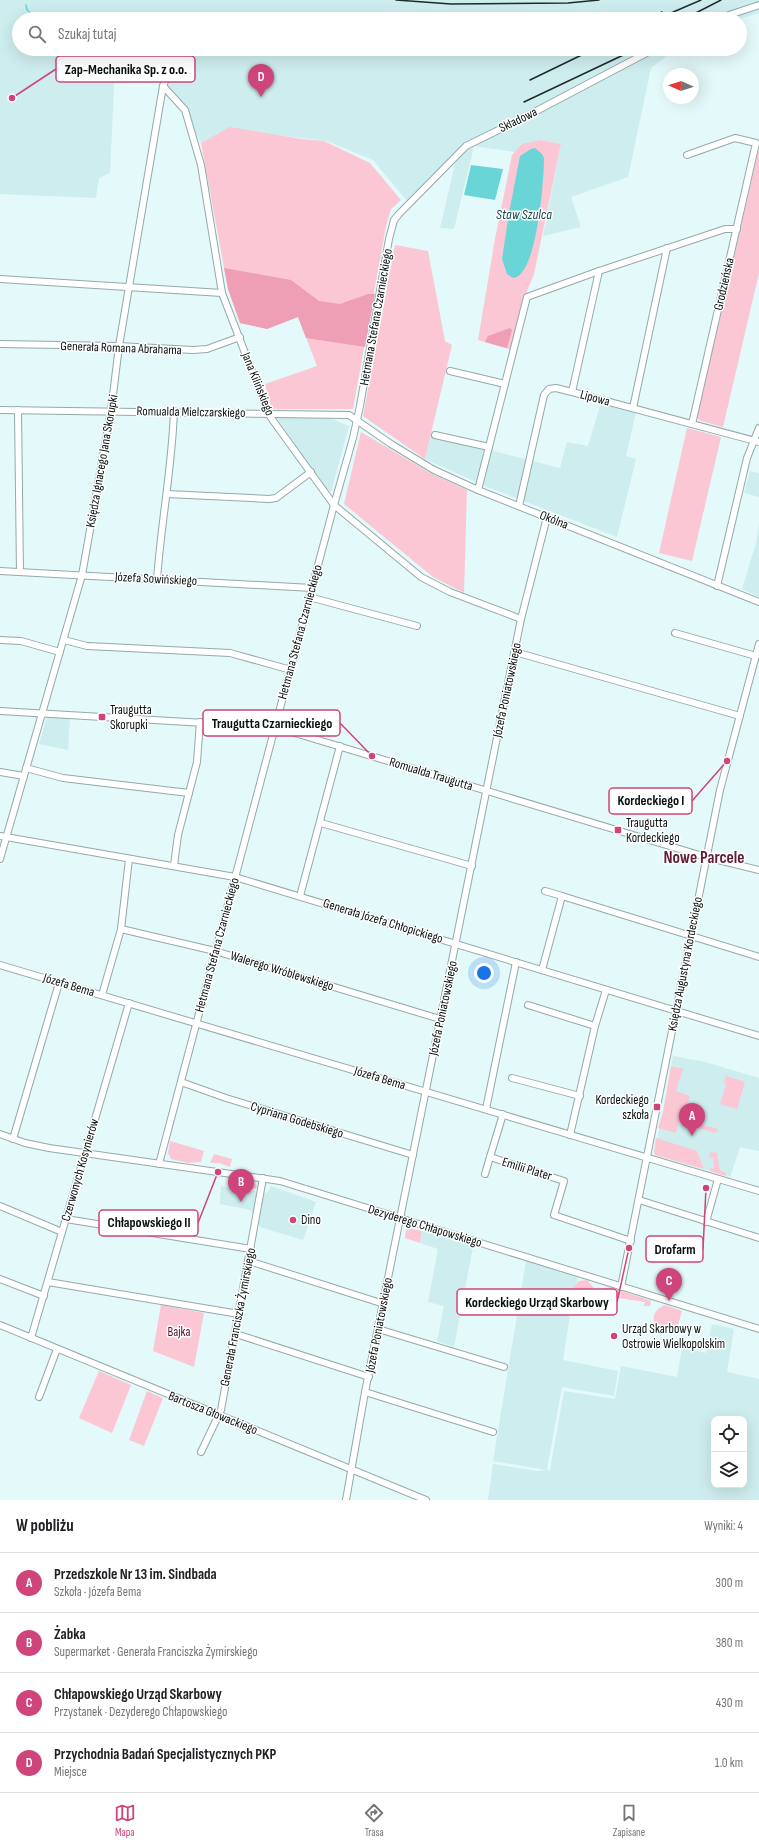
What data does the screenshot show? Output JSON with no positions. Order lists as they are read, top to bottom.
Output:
{
  "streets": {
    "street": [
      "Składowa",
      "Grodzieńska",
      "Hetmana Stefana Czarnieckiego",
      "Generała Romana Abrahama",
      "Jana Kilińskiego",
      "Lipowa",
      "Romualda Mielczarskiego",
      "Księdza Ignacego Jana Skorupki",
      "Okólna",
      "Józefa Sowińskiego",
      "Józefa Poniatowskiego",
      "Romualda Traugutta",
      "Generała Józefa Chłopickiego",
      "Księdza Augustyna Kordeckiego",
      "Walerego Wróblewskiego",
      "Józefa Bema",
      "Cypriana Godebskiego",
      "Emilii Plater",
      "Czerwonych Kosynierów",
      "Dezyderego Chłapowskiego",
      "Generała Franciszka Żymirskiego",
      "Bartosza Głowackiego"
    ]
  },
  "crossings": [
    ["Składowa", "Hetmana Stefana Czarnieckiego"],
    ["Grodzieńska", "Lipowa"],
    ["Hetmana Stefana Czarnieckiego", "Jana Kilińskiego"],
    ["Hetmana Stefana Czarnieckiego", "Romualda Mielczarskiego"],
    ["Hetmana Stefana Czarnieckiego", "Okólna"],
    ["Hetmana Stefana Czarnieckiego", "Józefa Sowińskiego"],
    ["Hetmana Stefana Czarnieckiego", "Romualda Traugutta"],
    ["Hetmana Stefana Czarnieckiego", "Generała Józefa Chłopickiego"],
    ["Hetmana Stefana Czarnieckiego", "Walerego Wróblewskiego"],
    ["Hetmana Stefana Czarnieckiego", "Józefa Bema"],
    ["Hetmana Stefana Czarnieckiego", "Cypriana Godebskiego"],
    ["Hetmana Stefana Czarnieckiego", "Dezyderego Chłapowskiego"],
    ["Generała Romana Abrahama", "Jana Kilińskiego"],
    ["Generała Romana Abrahama", "Księdza Ignacego Jana Skorupki"],
    ["Jana Kilińskiego", "Romualda Mielczarskiego"],
    ["Jana Kilińskiego", "Księdza Ignacego Jana Skorupki"],
    ["Jana Kilińskiego", "Józefa Poniatowskiego"],
    ["Lipowa", "Okólna"],
    ["Romualda Mielczarskiego", "Księdza Ignacego Jana Skorupki"],
    ["Romualda Mielczarskiego", "Okólna"],
    ["Księdza Ignacego Jana Skorupki", "Józefa Sowińskiego"],
    ["Księdza Ignacego Jana Skorupki", "Romualda Traugutta"],
    ["Księdza Ignacego Jana Skorupki", "Generała Józefa Chłopickiego"],
    ["Okólna", "Józefa Poniatowskiego"],
    ["Józefa Poniatowskiego", "Romualda Traugutta"],
    ["Józefa Poniatowskiego", "Generała Józefa Chłopickiego"],
    ["Józefa Poniatowskiego", "Walerego Wróblewskiego"],
    ["Józefa Poniatowskiego", "Józefa Bema"],
    ["Józefa Poniatowskiego", "Cypriana Godebskiego"],
    ["Józefa Poniatowskiego", "Dezyderego Chłapowskiego"],
    ["Józefa Poniatowskiego", "Bartosza Głowackiego"],
    ["Romualda Traugutta", "Księdza Augustyna Kordeckiego"],
    ["Generała Józefa Chłopickiego", "Księdza Augustyna Kordeckiego"],
    ["Księdza Augustyna Kordeckiego", "Józefa Bema"],
    ["Księdza Augustyna Kordeckiego", "Emilii Plater"],
    ["Księdza Augustyna Kordeckiego", "Dezyderego Chłapowskiego"],
    ["Józefa Bema", "Emilii Plater"],
    ["Józefa Bema", "Czerwonych Kosynierów"],
    ["Czerwonych Kosynierów", "Dezyderego Chłapowskiego"],
    ["Czerwonych Kosynierów", "Bartosza Głowackiego"],
    ["Dezyderego Chłapowskiego", "Generała Franciszka Żymirskiego"],
    ["Generała Franciszka Żymirskiego", "Bartosza Głowackiego"]
  ],
  "districts": ["Nowe Parcele"],
  "water": ["Staw Szulca"],
  "parks": ["Bajka"],
  "places": {
    "other": [
      "Zap-Mechanika Sp. z o.o.",
      "Traugutta Czarnieckiego",
      "Kordeckiego I",
      "Chłapowskiego II",
      "Drofarm",
      "Dino",
      "Kordeckiego Urząd Skarbowy",
      "Urząd Skarbowy w Ostrowie Wielkopolskim"
    ],
    "transit": ["Traugutta Skorupki", "Traugutta Kordeckiego", "Kordeckiego szkoła"]
  },
  "north": "left",
  "page": {
    "search": "Szukaj tutaj",
    "pins": [
      "D",
      "A",
      "B",
      "C"
    ],
    "heading": ["W pobliżu", "Wyniki: 4"],
    "list": [
      {
        "mark": "A",
        "name": "Przedszkole Nr 13 im. Sindbada",
        "note": "Szkoła · Józefa Bema",
        "value": "300 m"
      },
      {
        "mark": "B",
        "name": "Żabka",
        "note": "Supermarket · Generała Franciszka Żymirskiego",
        "value": "380 m"
      },
      {
        "mark": "C",
        "name": "Chłapowskiego Urząd Skarbowy",
        "note": "Przystanek · Dezyderego Chłapowskiego",
        "value": "430 m"
      },
      {
        "mark": "D",
        "name": "Przychodnia Badań Specjalistycznych PKP",
        "note": "Miejsce",
        "value": "1.0 km"
      }
    ],
    "nav": ["Mapa", "Trasa", "Zapisane"]
  }
}
